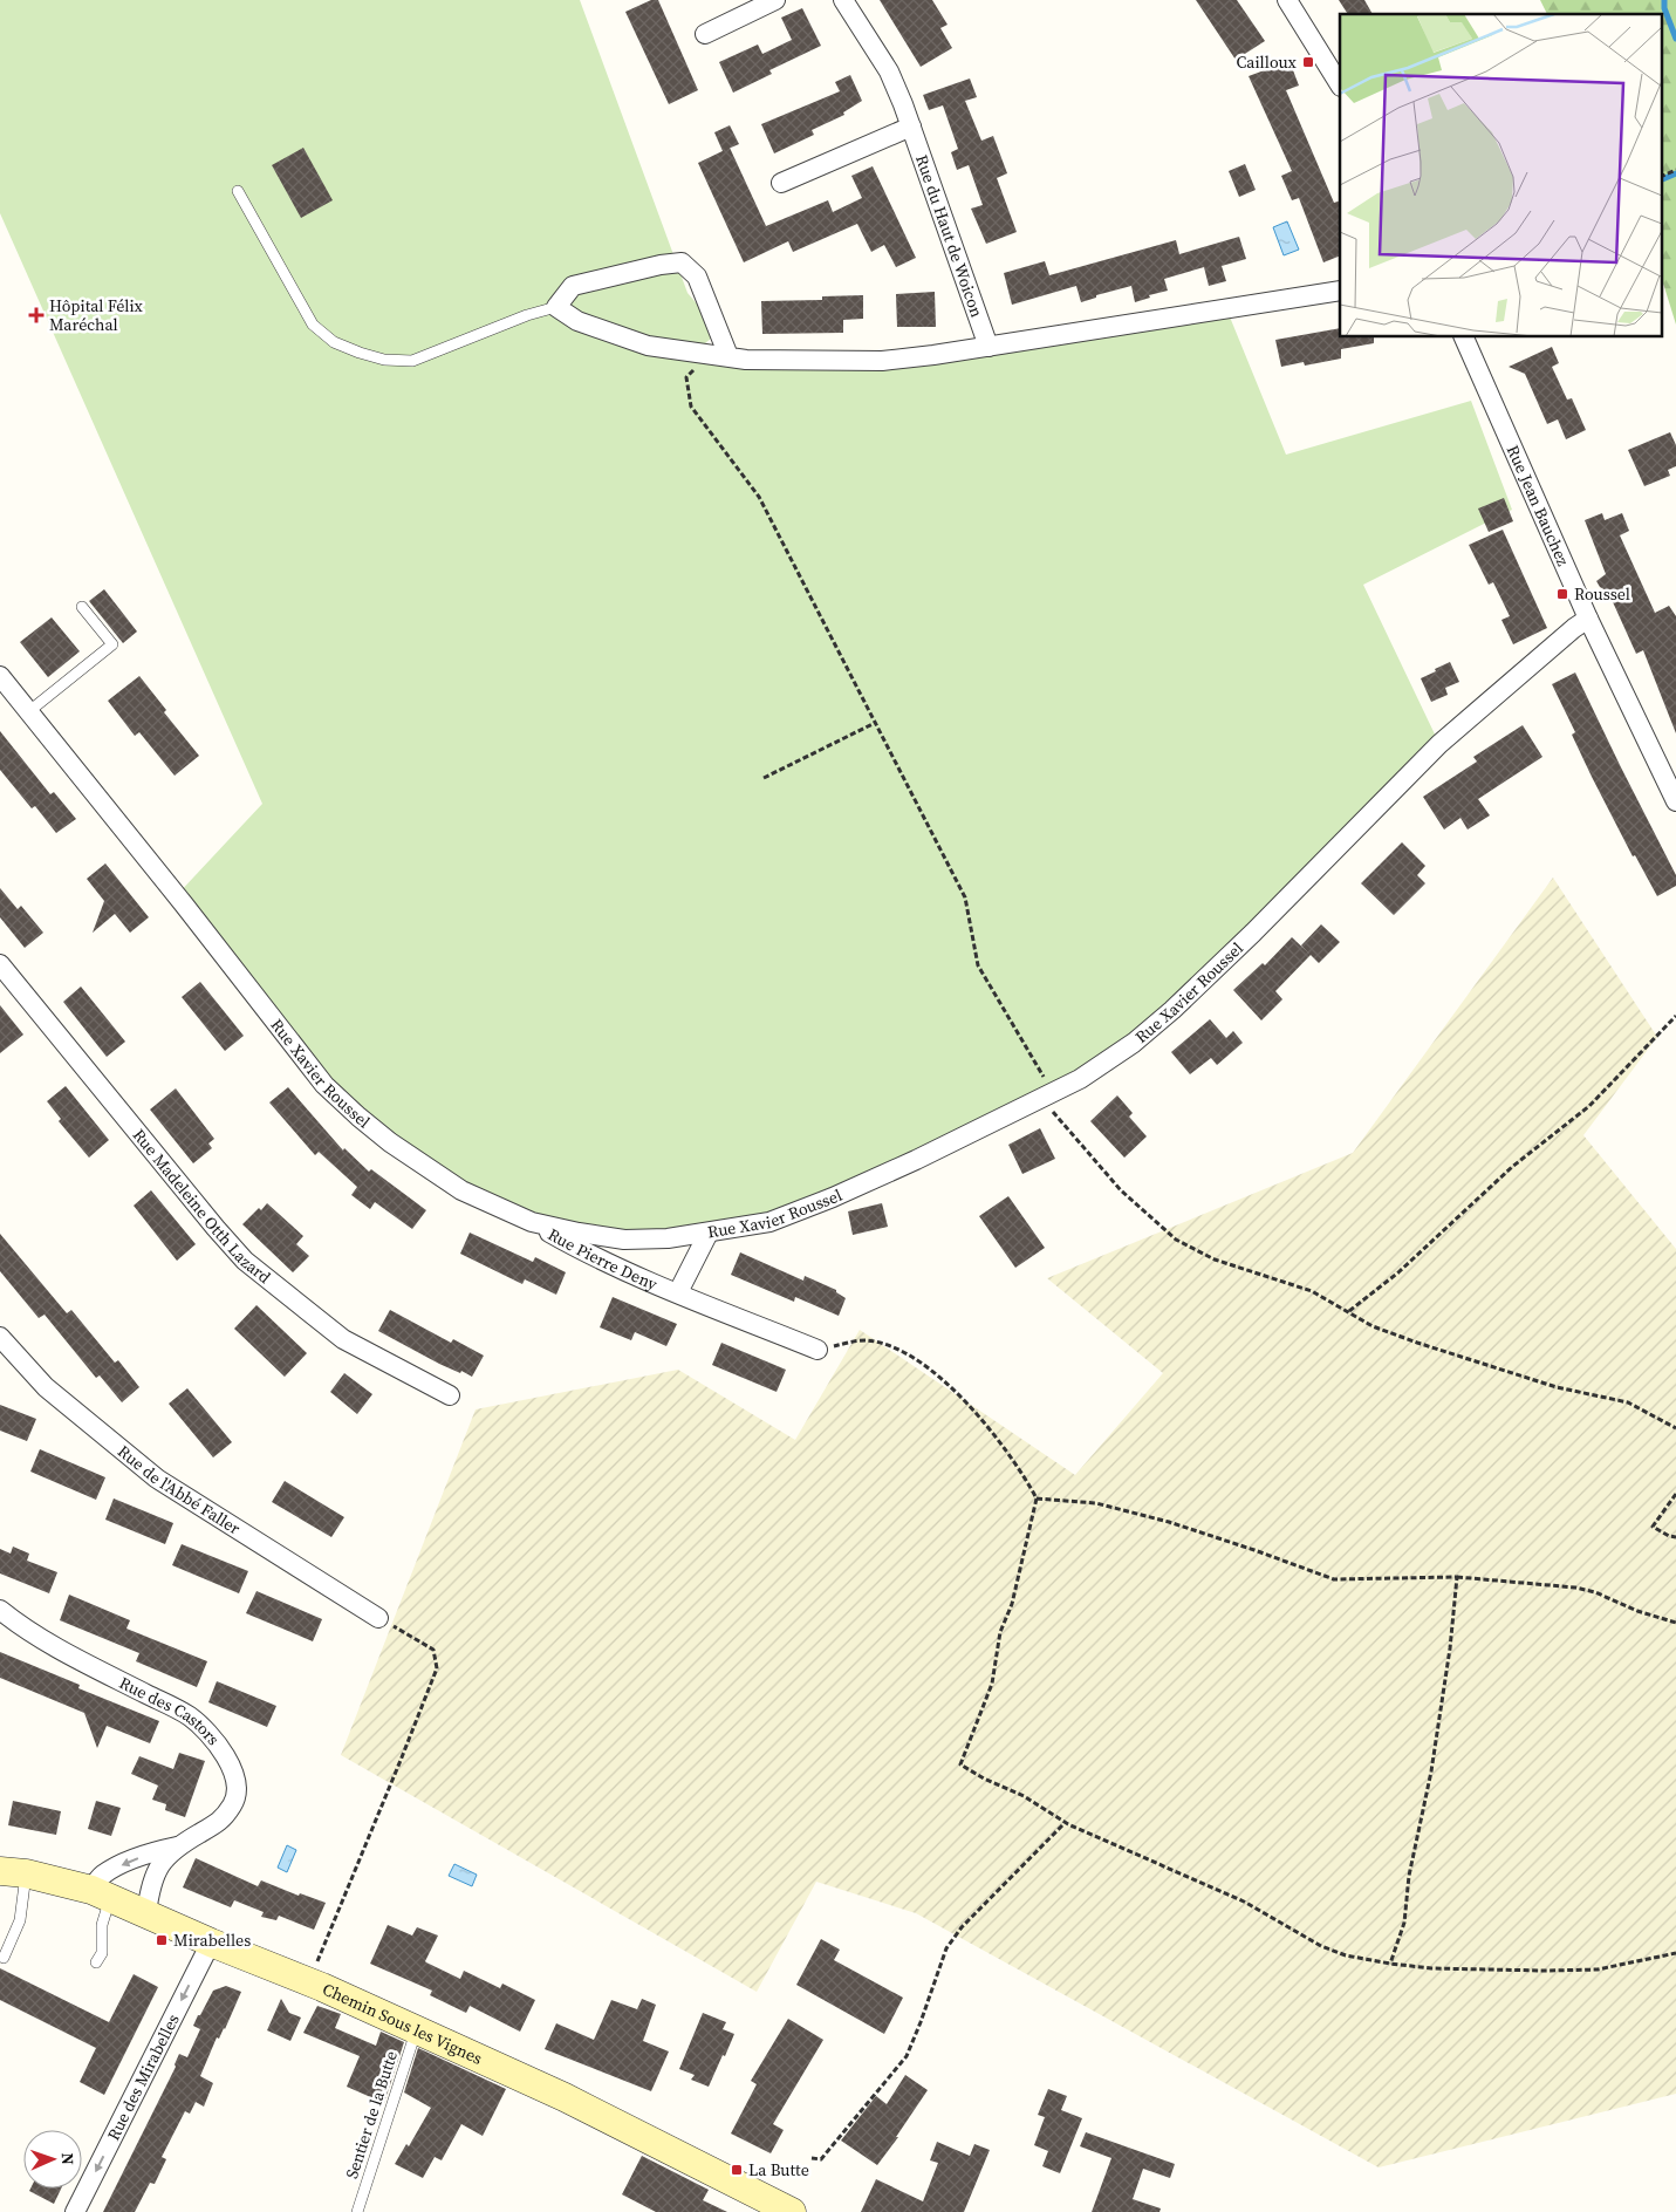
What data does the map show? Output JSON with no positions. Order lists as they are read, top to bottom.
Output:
{
  "streets": {
    "street": [
      "Rue du Haut de Woicon",
      "Rue Jean Bauchez",
      "Rue Xavier Roussel",
      "Rue Madeleine Otth Lazard",
      "Rue Pierre Deny",
      "Rue de l'Abbé Faller",
      "Rue des Castors",
      "Chemin Sous les Vignes",
      "Rue des Mirabelles"
    ],
    "lane": ["Sentier de la Butte"]
  },
  "crossings": [
    ["Rue Jean Bauchez", "Rue Xavier Roussel"],
    ["Rue Xavier Roussel", "Rue Pierre Deny"],
    ["Rue des Castors", "Chemin Sous les Vignes"],
    ["Chemin Sous les Vignes", "Rue des Mirabelles"],
    ["Chemin Sous les Vignes", "Sentier de la Butte"]
  ],
  "one_way": ["Rue des Mirabelles"],
  "places": {
    "transit": [
      "Cailloux",
      "Roussel",
      "Mirabelles",
      "La Butte"
    ],
    "health": ["Hôpital Félix Maréchal"]
  },
  "north": "right"
}
